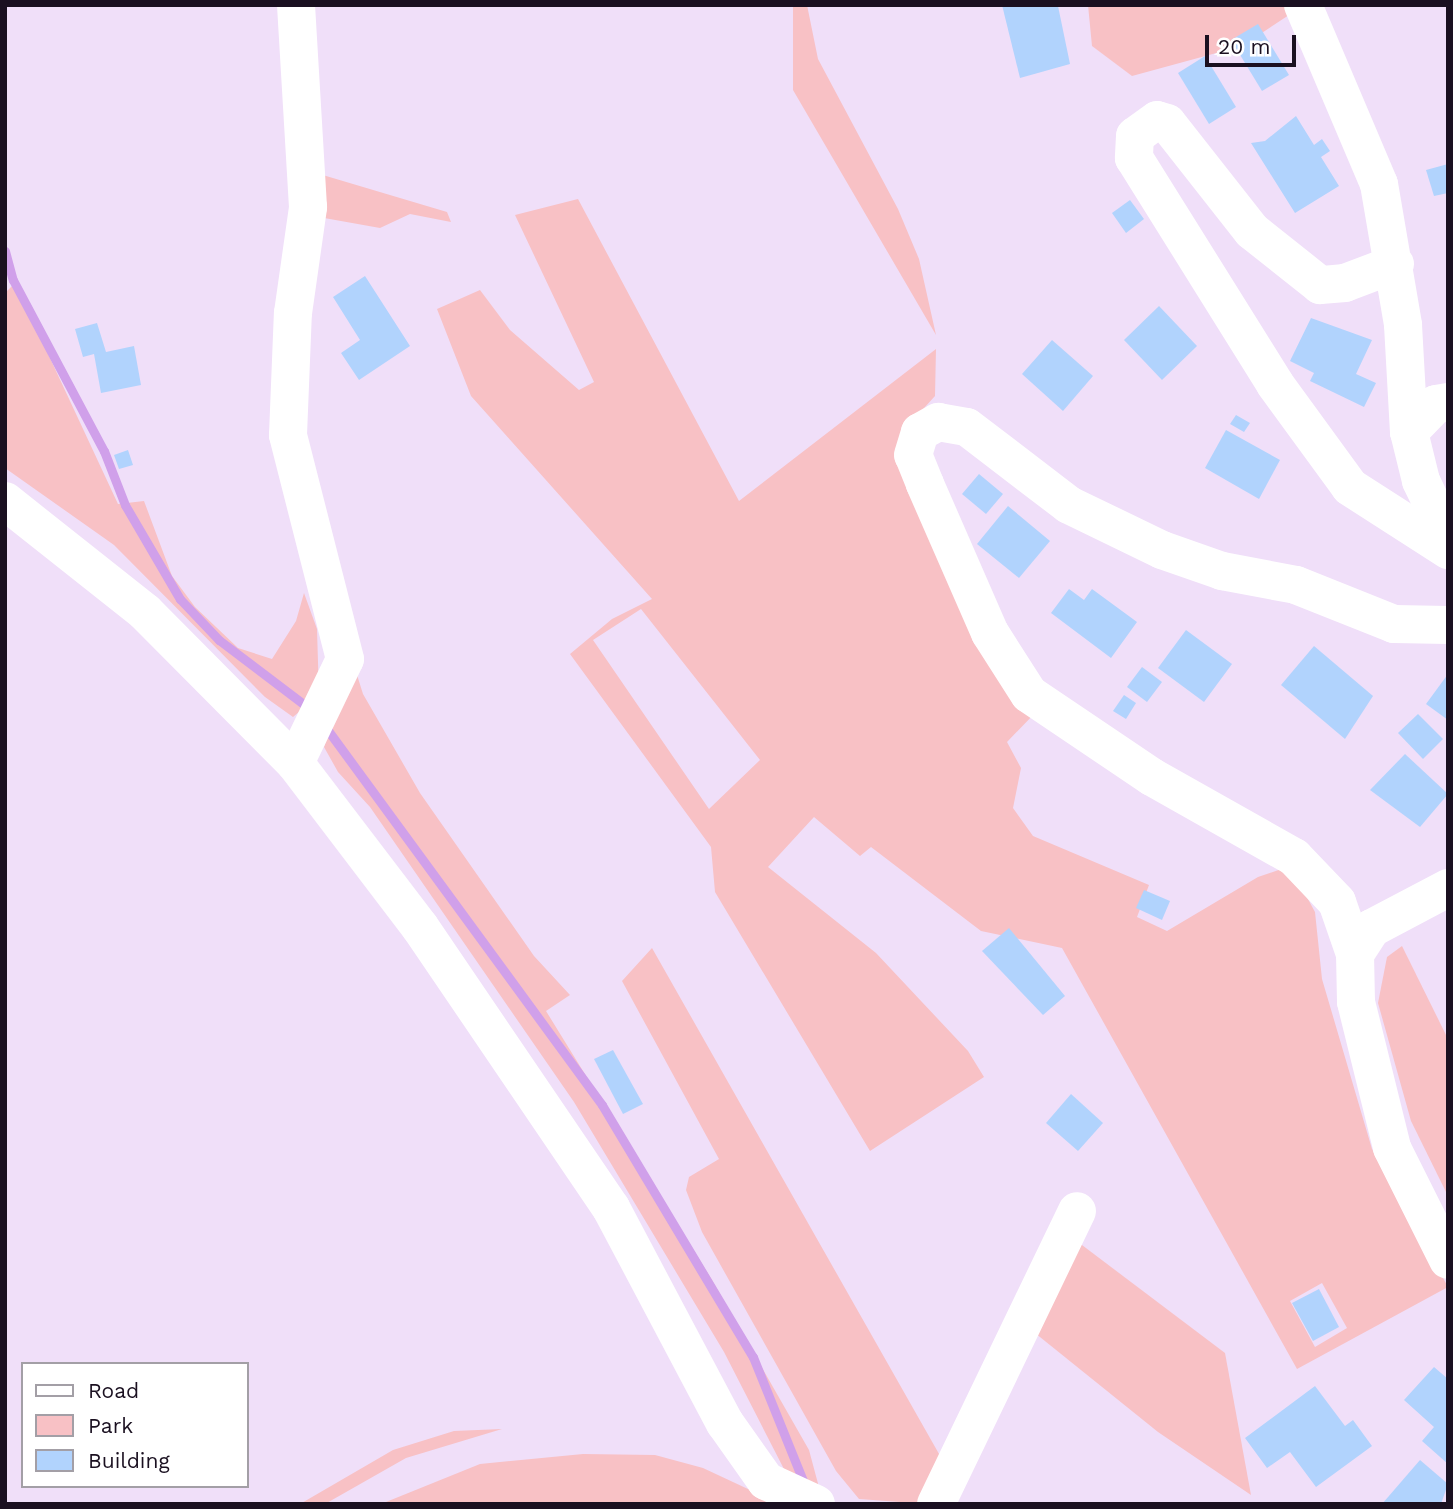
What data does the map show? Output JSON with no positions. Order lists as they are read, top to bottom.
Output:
{
  "legend": ["Road", "Park", "Building"],
  "scale_bar": "20 m"
}
